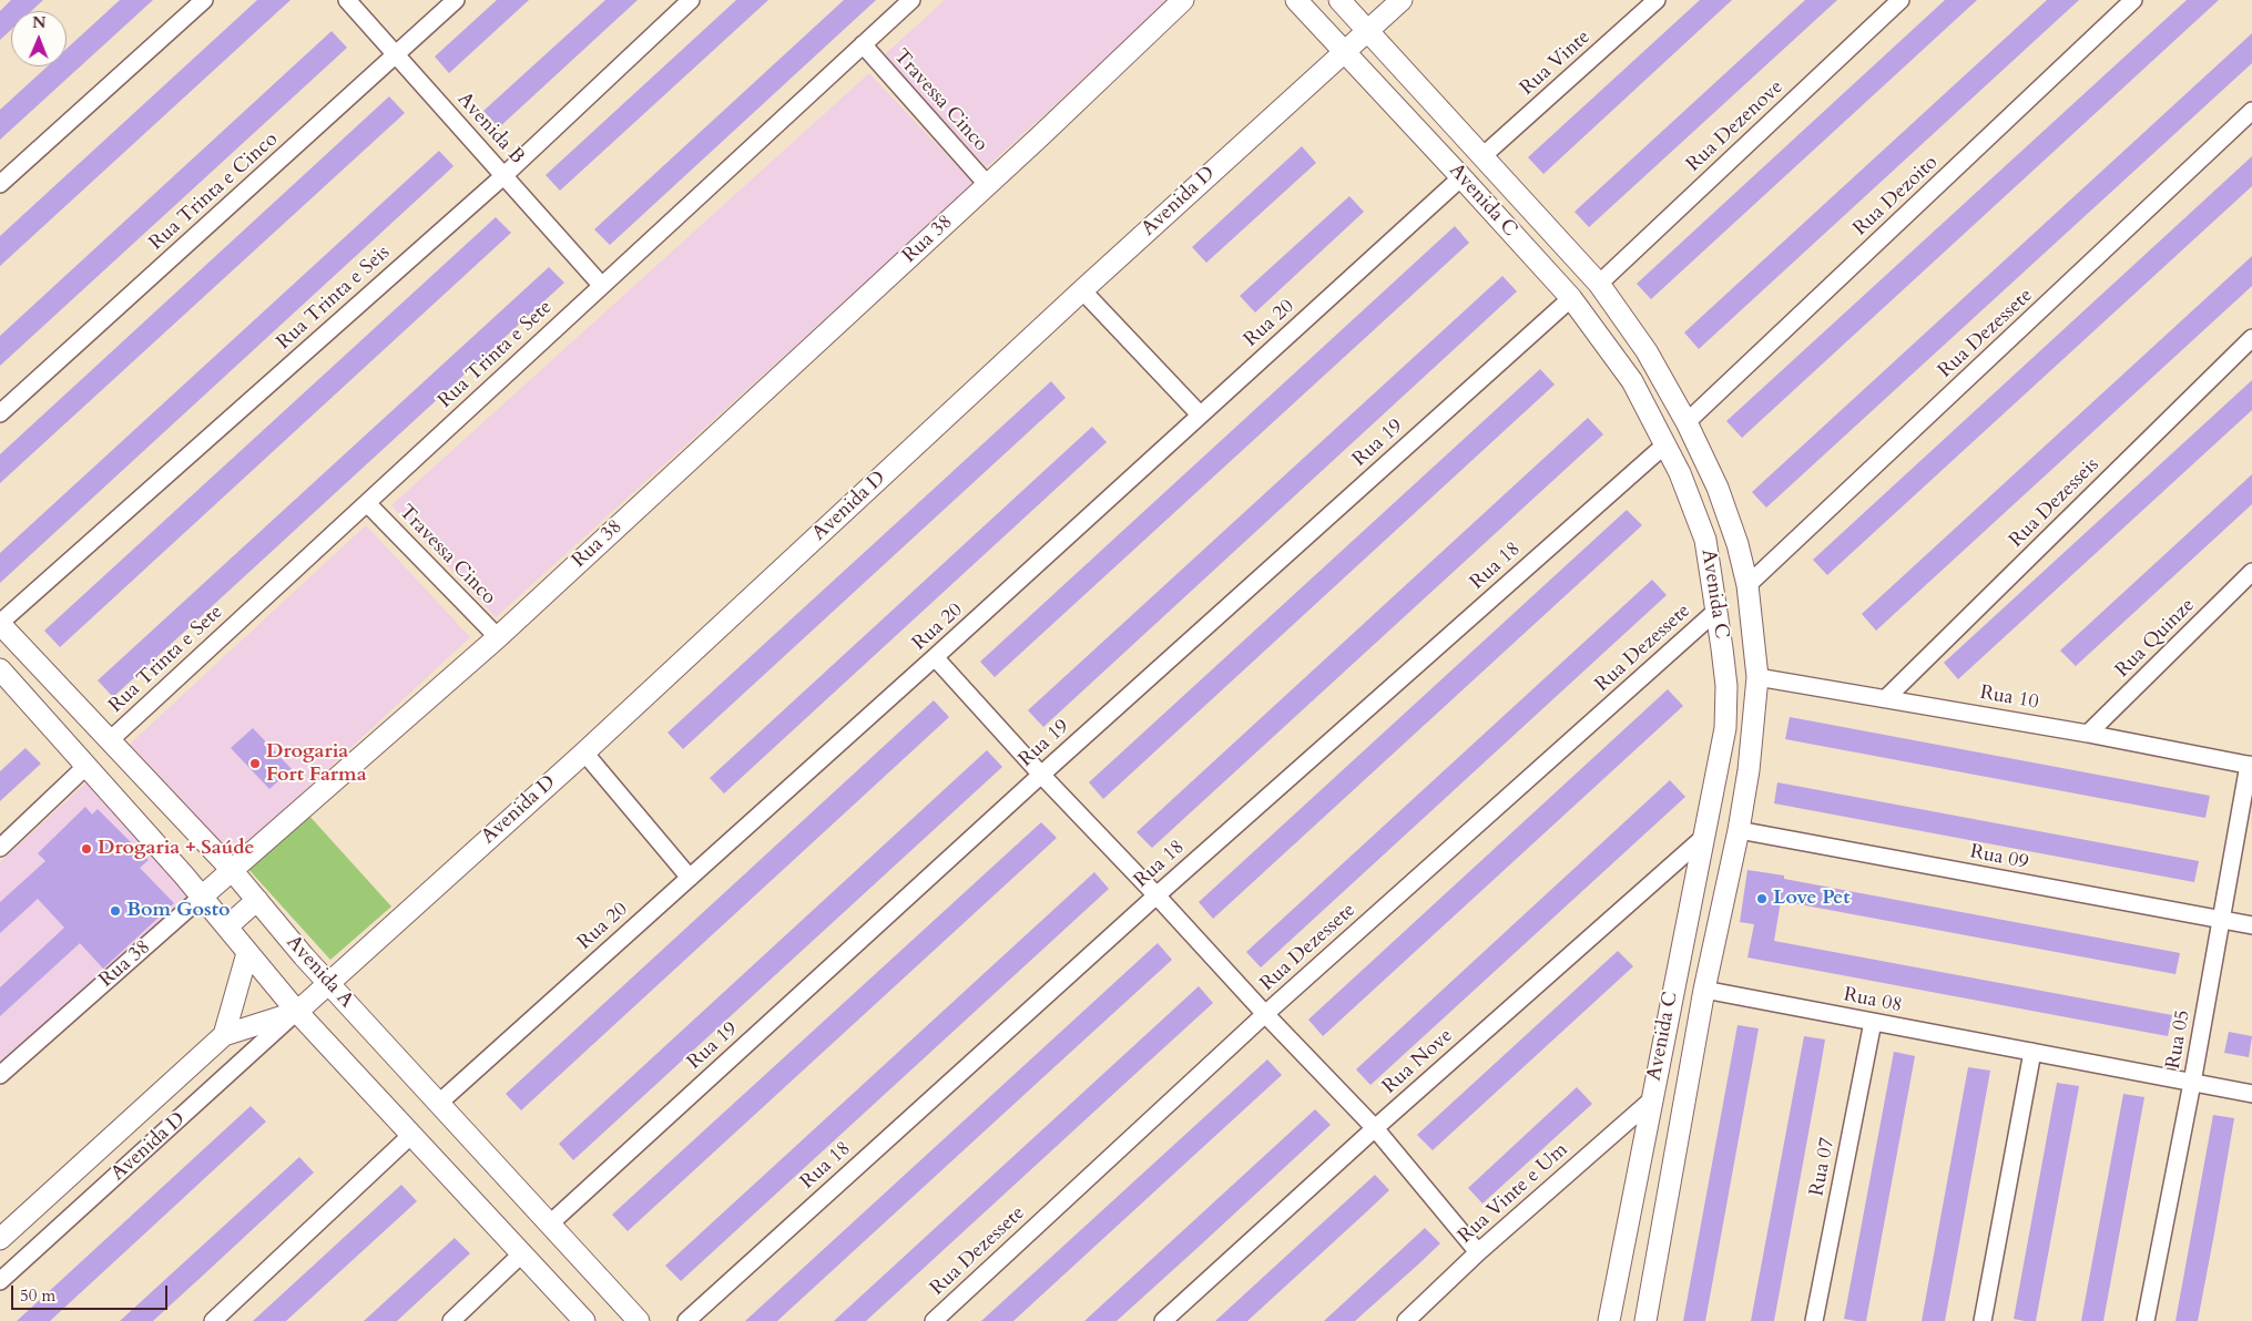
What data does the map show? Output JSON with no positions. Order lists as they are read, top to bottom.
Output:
{
  "streets": {
    "street": [
      "Rua Vinte",
      "Travessa Cinco",
      "Rua Dezenove",
      "Avenida B",
      "Rua Trinta e Cinco",
      "Rua Dezoito",
      "Avenida C",
      "Avenida D",
      "Rua 38",
      "Rua Trinta e Seis",
      "Rua 20",
      "Rua Dezessete",
      "Rua Trinta e Sete",
      "Rua 19",
      "Rua Dezesseis",
      "Rua 18",
      "Rua Quinze",
      "Rua 10",
      "Rua 09",
      "Avenida A",
      "Rua 08",
      "Rua 05",
      "Rua Nove",
      "Rua 07",
      "Rua Vinte e Um"
    ]
  },
  "crossings": [
    ["Rua Vinte", "Avenida C"],
    ["Travessa Cinco", "Rua 38"],
    ["Travessa Cinco", "Rua Trinta e Sete"],
    ["Rua Dezenove", "Avenida C"],
    ["Avenida B", "Rua Trinta e Cinco"],
    ["Avenida B", "Rua Trinta e Seis"],
    ["Avenida B", "Rua Trinta e Sete"],
    ["Rua Dezoito", "Avenida C"],
    ["Avenida C", "Avenida D"],
    ["Avenida C", "Rua 20"],
    ["Avenida C", "Rua Dezessete"],
    ["Avenida C", "Rua 19"],
    ["Avenida C", "Rua 18"],
    ["Avenida C", "Rua 10"],
    ["Avenida C", "Rua 09"],
    ["Avenida C", "Rua 08"],
    ["Avenida C", "Rua Nove"],
    ["Avenida C", "Rua Vinte e Um"],
    ["Avenida D", "Avenida A"],
    ["Rua 38", "Avenida A"],
    ["Rua Trinta e Seis", "Avenida A"],
    ["Rua 20", "Avenida A"],
    ["Rua Trinta e Sete", "Avenida A"],
    ["Rua 19", "Avenida A"],
    ["Rua Dezesseis", "Rua 10"],
    ["Rua Quinze", "Rua 10"],
    ["Rua 10", "Rua 05"],
    ["Rua 09", "Rua 05"],
    ["Rua 08", "Rua 05"],
    ["Rua 08", "Rua 07"]
  ],
  "places": [
    "Drogaria Fort Farma",
    "Drogaria + Saúde",
    "Love Pet",
    "Bom Gosto"
  ],
  "scale_bar": "50 m",
  "north": "top"
}
